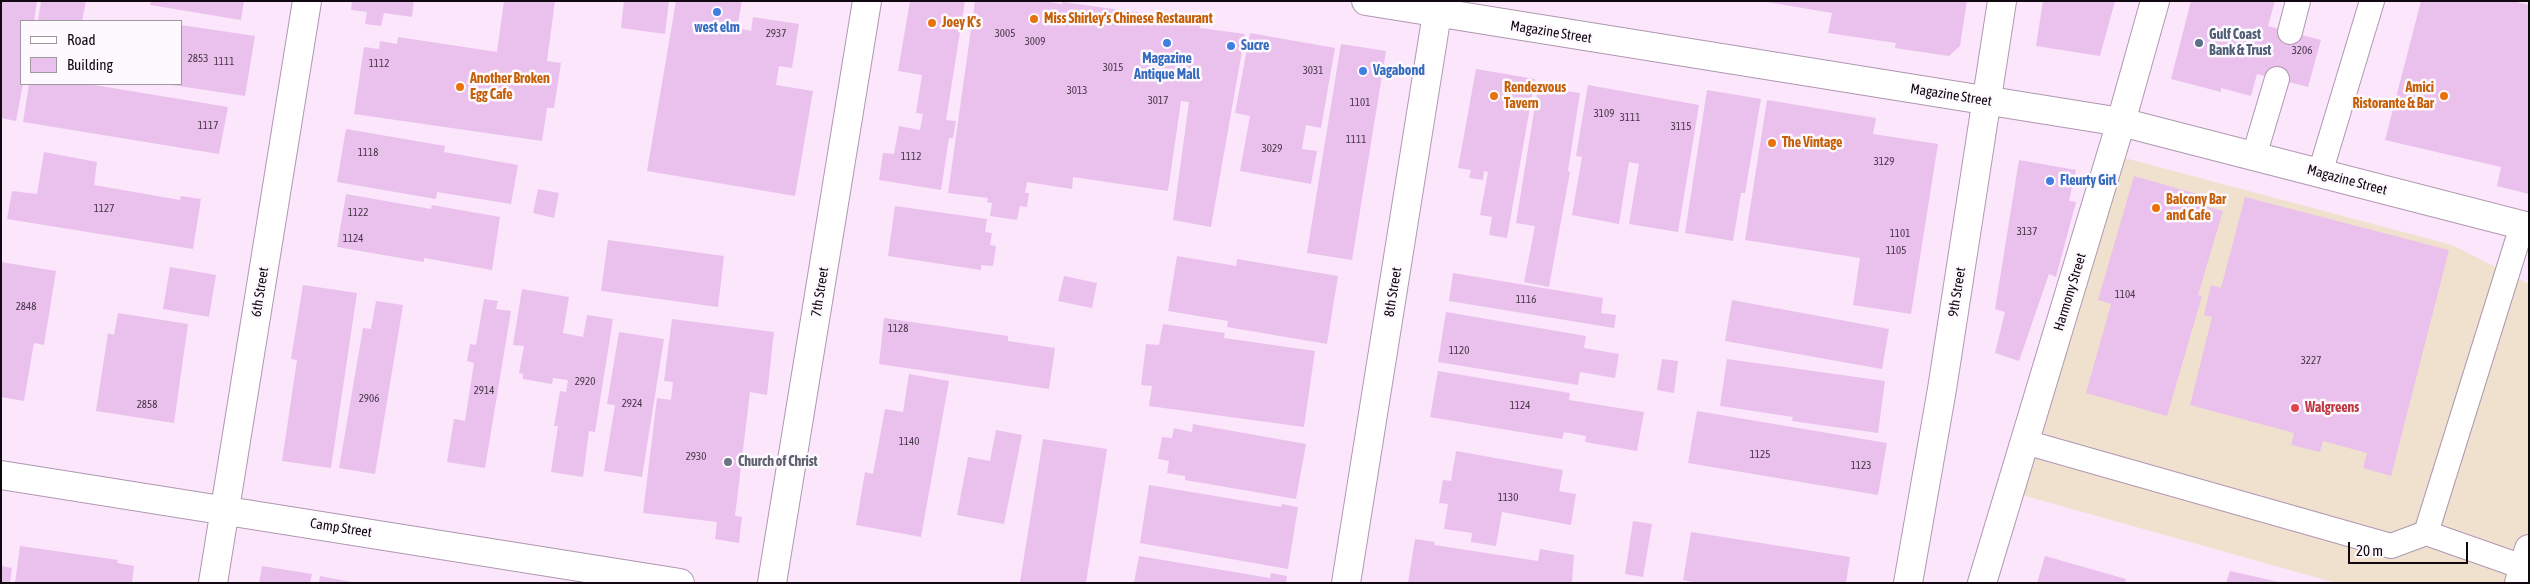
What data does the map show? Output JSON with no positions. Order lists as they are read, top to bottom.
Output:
{
  "streets": {
    "street": [
      "Magazine Street",
      "6th Street",
      "7th Street",
      "8th Street",
      "9th Street",
      "Harmony Street",
      "Camp Street"
    ]
  },
  "crossings": [
    ["Magazine Street", "8th Street"],
    ["Magazine Street", "9th Street"],
    ["Magazine Street", "Harmony Street"],
    ["6th Street", "Camp Street"]
  ],
  "places": [
    "west elm",
    "Miss Shirley’s Chinese Restaurant",
    "Joey K's",
    "Magazine Antique Mall",
    "Gulf Coast Bank & Trust",
    "Sucre",
    "Vagabond",
    "Another Broken Egg Cafe",
    "Rendezvous Tavern",
    "Amici Ristorante & Bar",
    "The Vintage",
    "Fleurty Girl",
    "Balcony Bar and Cafe",
    "Walgreens",
    "Church of Christ"
  ],
  "house_numbers": [
    "2937",
    "3005",
    "3009",
    "3206",
    "2853",
    "1111",
    "1112",
    "3015",
    "3031",
    "3013",
    "3017",
    "1101",
    "3109",
    "3111",
    "1117",
    "3115",
    "1111",
    "3029",
    "1118",
    "1112",
    "3129",
    "1127",
    "1122",
    "3137",
    "1101",
    "1124",
    "1105",
    "1104",
    "1116",
    "2848",
    "1128",
    "1120",
    "3227",
    "2920",
    "2914",
    "2906",
    "2924",
    "2858",
    "1124",
    "1140",
    "1125",
    "2930",
    "1123",
    "1130"
  ],
  "legend": ["Road", "Building"],
  "scale_bar": "20 m"
}
